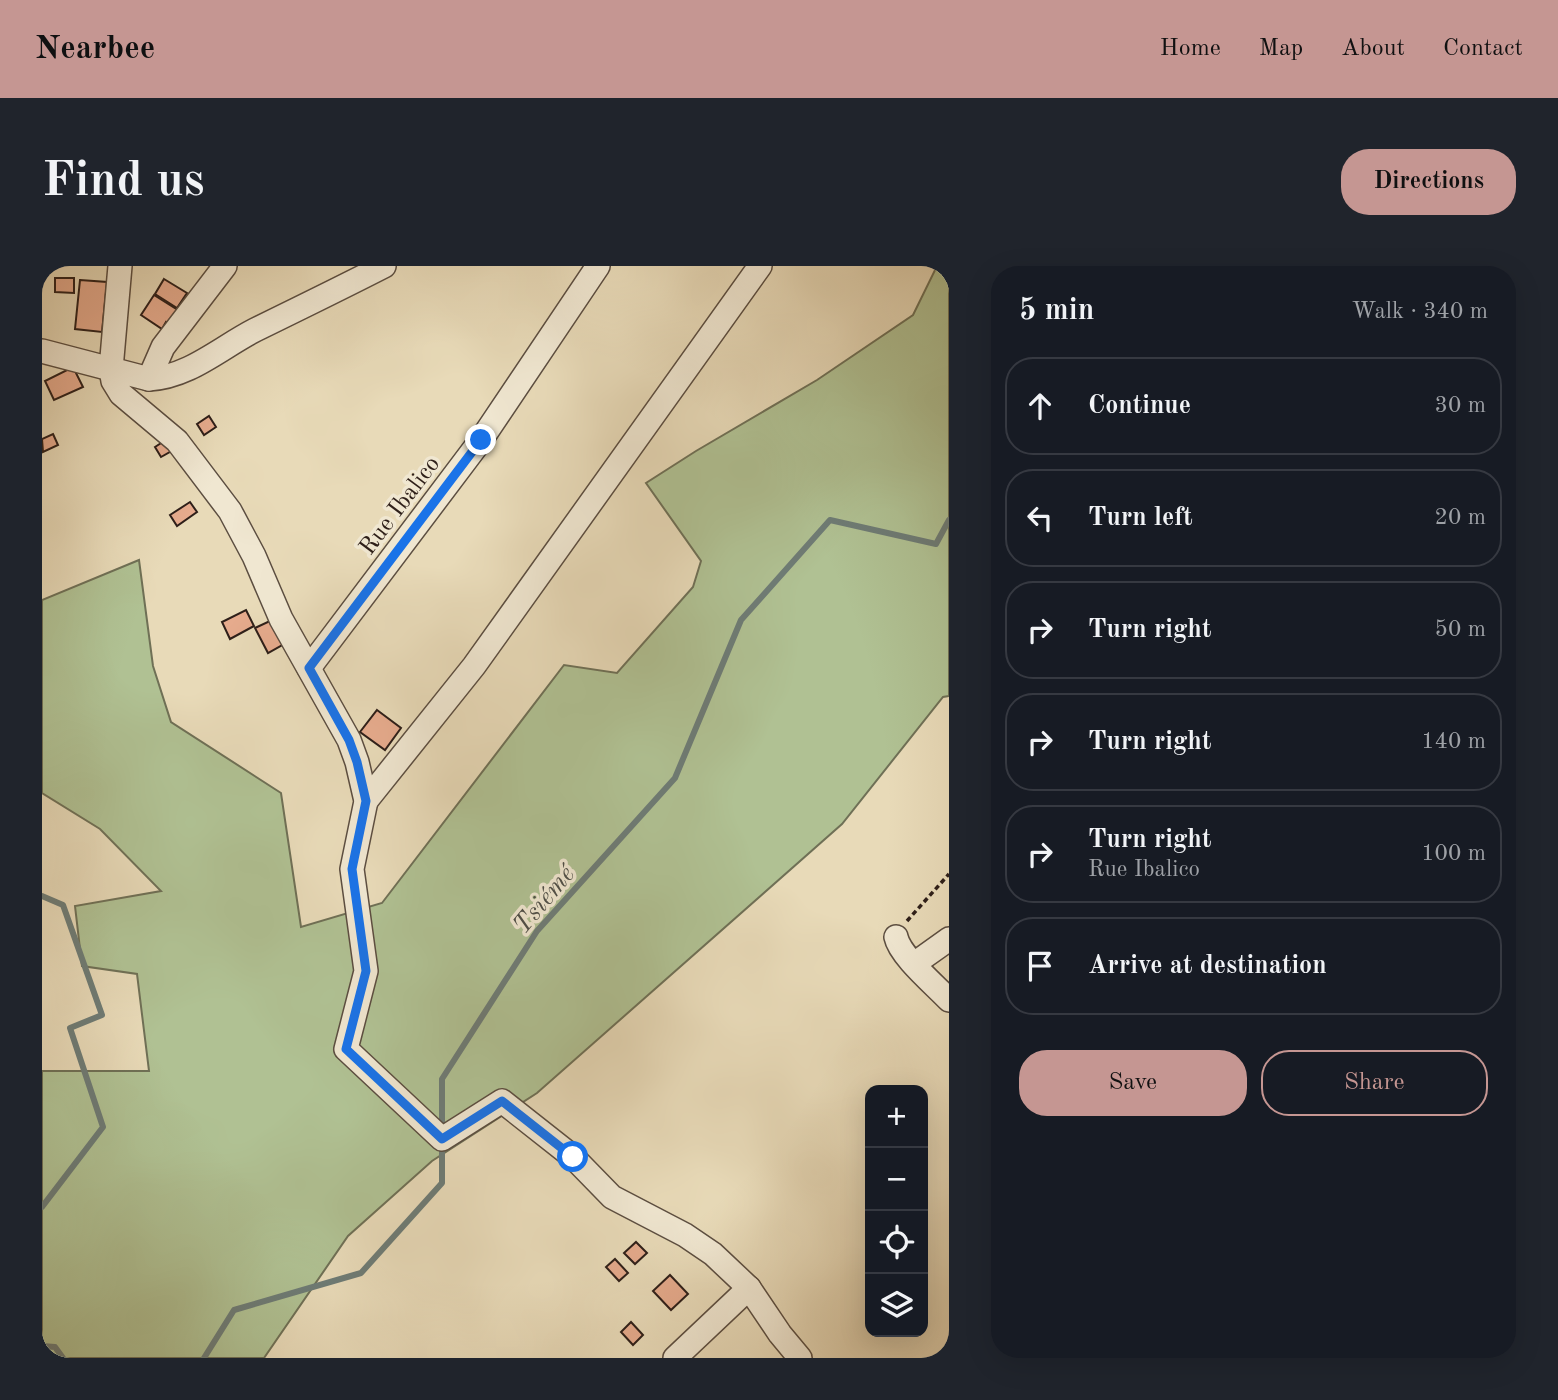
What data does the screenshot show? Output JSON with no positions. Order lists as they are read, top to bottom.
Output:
{
  "streets": {
    "street": ["Rue Ibalico"]
  },
  "water": ["Tsiémé"],
  "page": {
    "header": "Nearbee",
    "nav": [
      "Home",
      "Map",
      "About",
      "Contact"
    ],
    "buttons": [
      "Directions",
      ["Save", "Share"]
    ],
    "title": "Find us",
    "heading": ["5 min", "Walk · 340 m"],
    "list": [
      ["Continue", "30 m"],
      ["Turn left", "20 m"],
      ["Turn right", "50 m"],
      ["Turn right", "140 m"],
      ["Turn right", "Rue Ibalico", "100 m"],
      "Arrive at destination"
    ],
    "map_buttons": ["+", "−"]
  }
}
